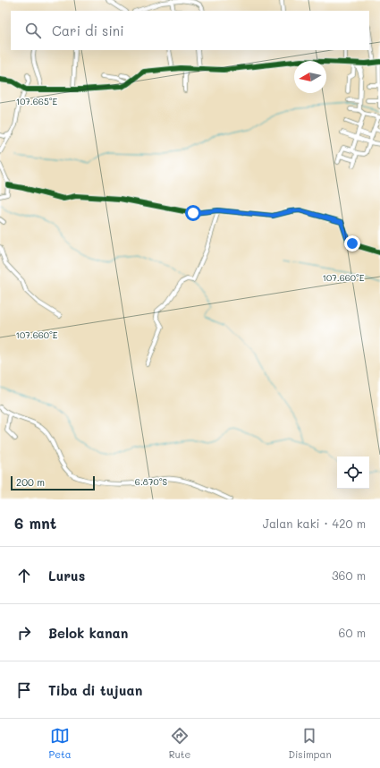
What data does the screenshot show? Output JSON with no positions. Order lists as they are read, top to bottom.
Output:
{
  "scale_bar": "200 m",
  "north": "left",
  "page": {
    "search": "Cari di sini",
    "scale": "200 m",
    "heading": ["6 mnt", "Jalan kaki · 420 m"],
    "list": [
      ["Lurus", "360 m"],
      ["Belok kanan", "60 m"],
      "Tiba di tujuan"
    ],
    "nav": ["Peta", "Rute", "Disimpan"]
  },
  "coordinates": ["107.665°E", "107.660°E", "6.870°S"]
}
